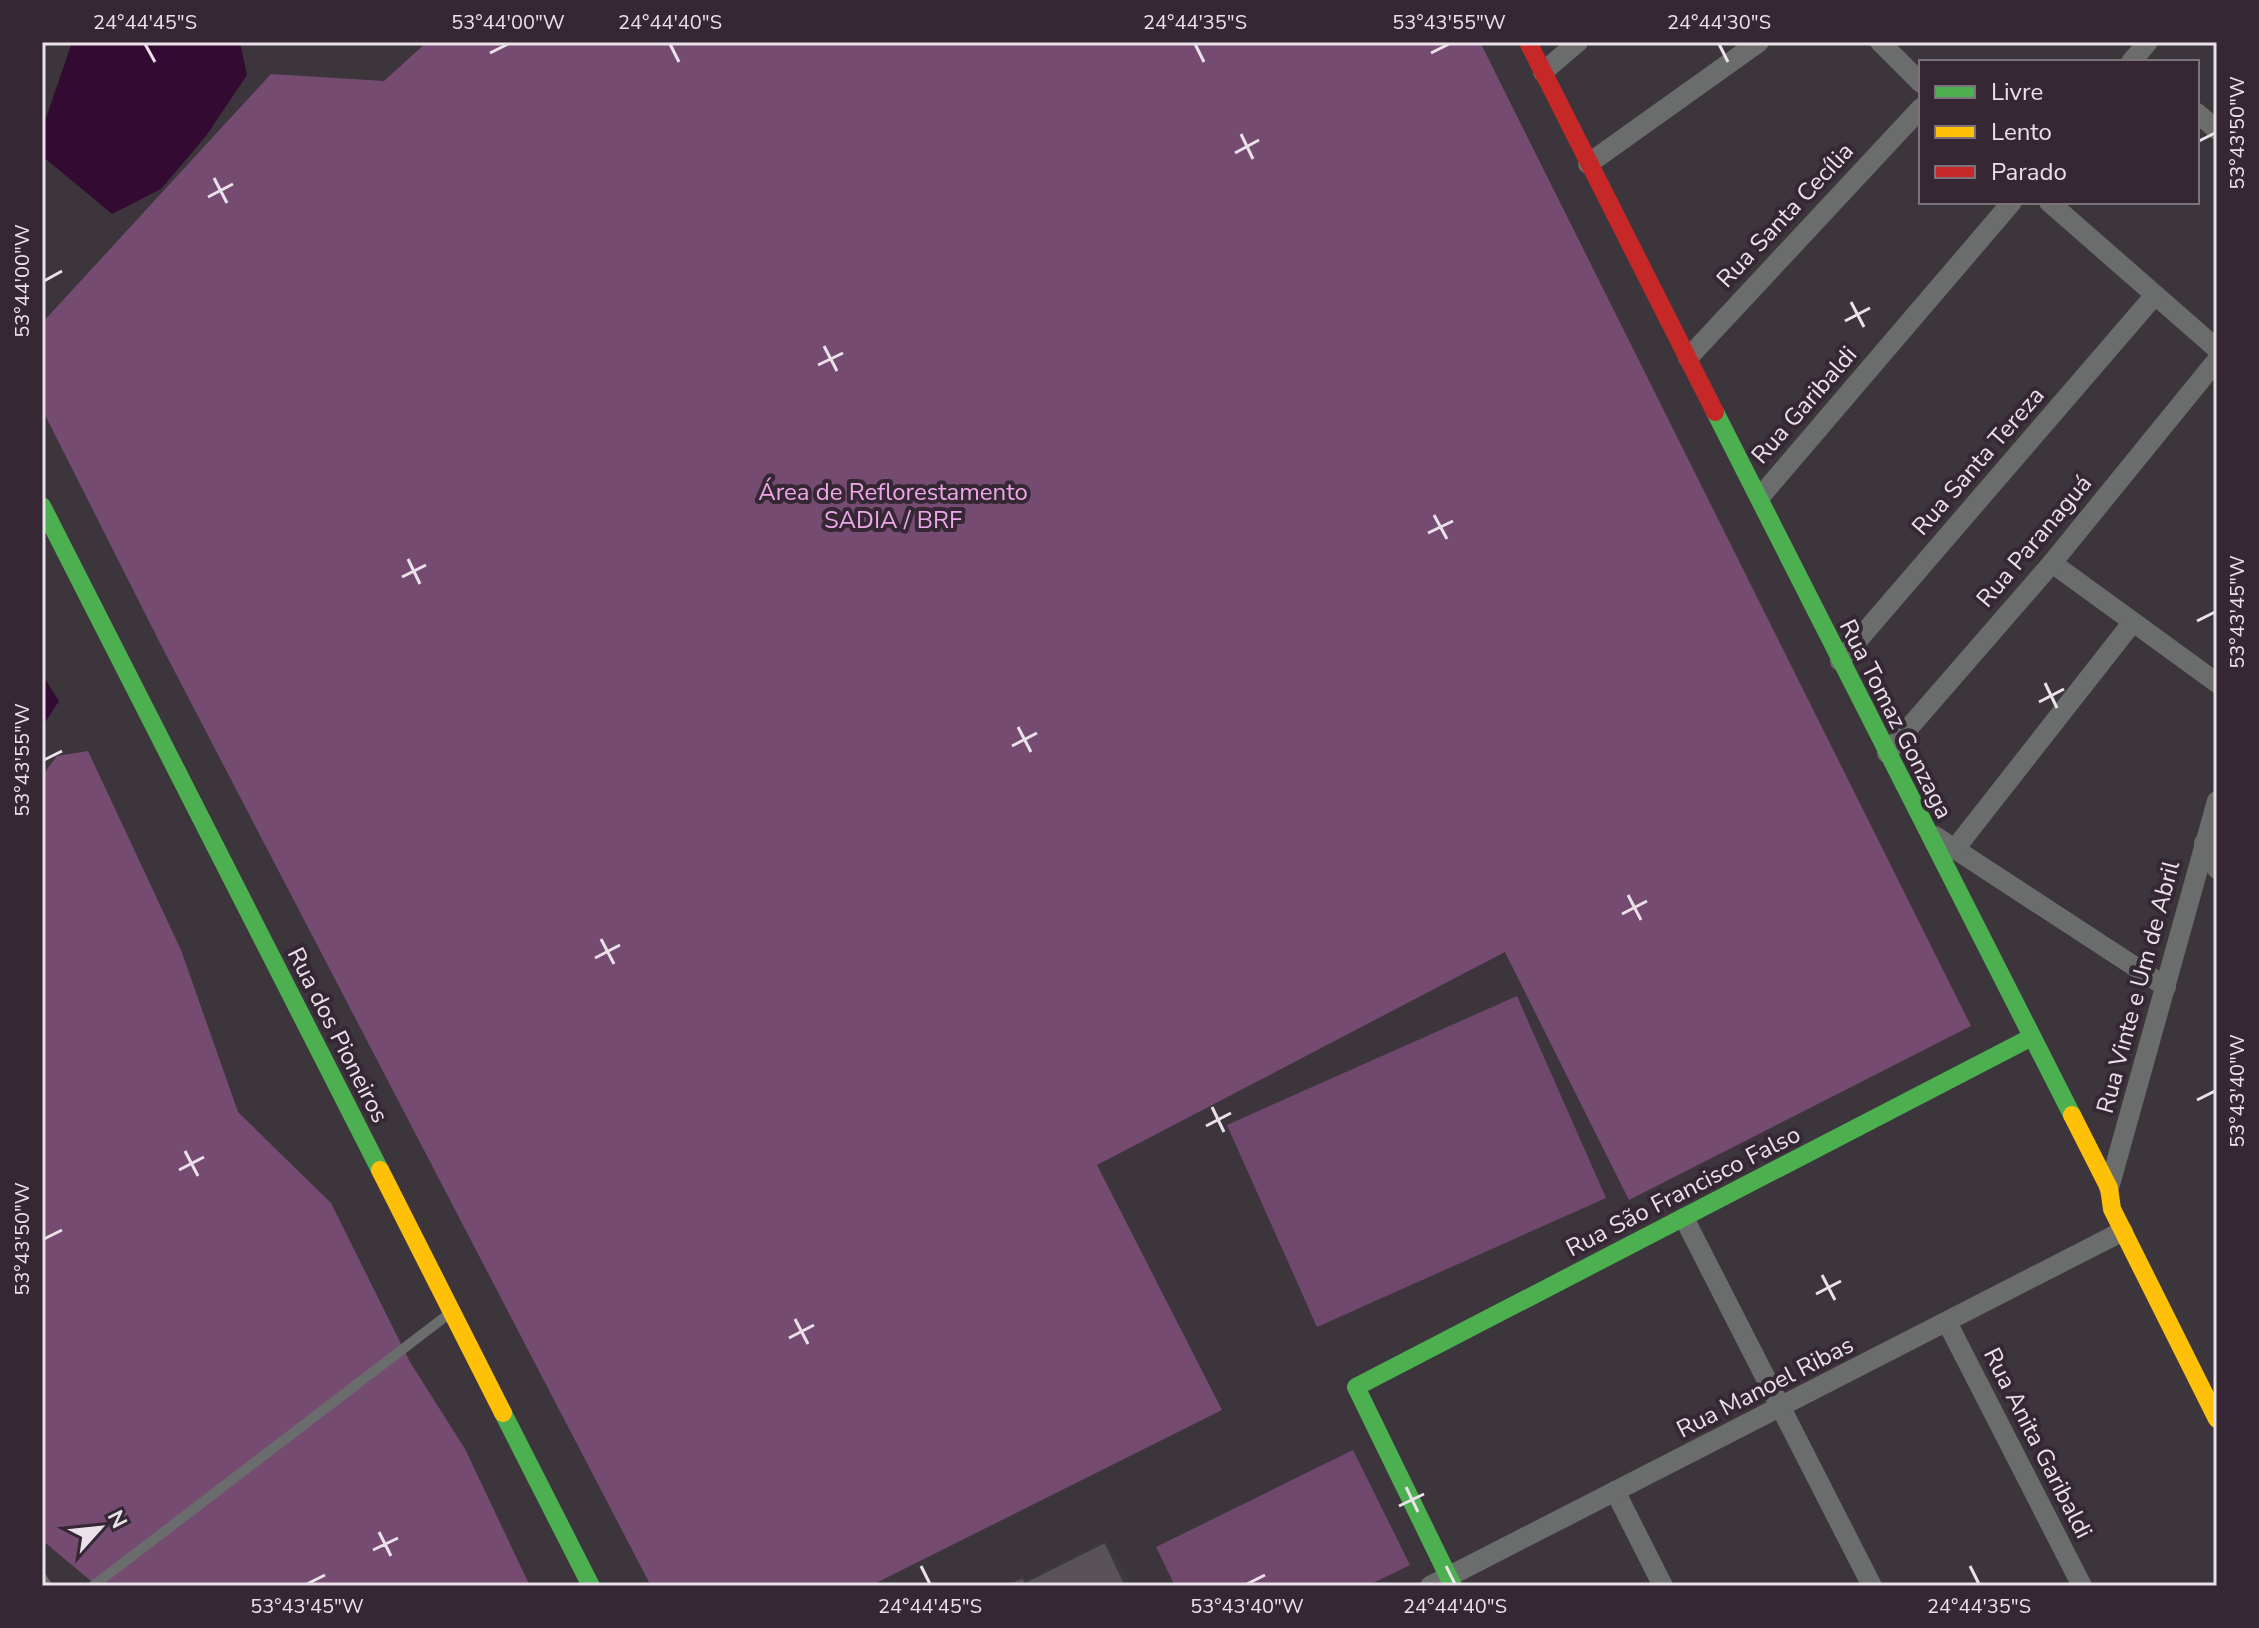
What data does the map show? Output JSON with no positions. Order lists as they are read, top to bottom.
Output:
{
  "streets": {
    "street": [
      "Rua Santa Cecília",
      "Rua Garibaldi",
      "Rua Santa Tereza",
      "Rua Paranaguá",
      "Rua Tomaz Gonzaga",
      "Rua Vinte e Um de Abril",
      "Rua dos Pioneiros",
      "Rua São Francisco Falso",
      "Rua Manoel Ribas",
      "Rua Anita Garibaldi"
    ]
  },
  "crossings": [
    ["Rua Santa Cecília", "Rua Tomaz Gonzaga"],
    ["Rua Garibaldi", "Rua Tomaz Gonzaga"],
    ["Rua Santa Tereza", "Rua Tomaz Gonzaga"],
    ["Rua Paranaguá", "Rua Tomaz Gonzaga"],
    ["Rua Tomaz Gonzaga", "Rua Vinte e Um de Abril"],
    ["Rua Tomaz Gonzaga", "Rua São Francisco Falso"],
    ["Rua Tomaz Gonzaga", "Rua Manoel Ribas"],
    ["Rua São Francisco Falso", "Rua Manoel Ribas"],
    ["Rua Manoel Ribas", "Rua Anita Garibaldi"]
  ],
  "parks": ["Área de Reflorestamento SADIA / BRF"],
  "legend": ["Livre", "Lento", "Parado"],
  "north": "top right",
  "coordinates": [
    "24°44'45\"S",
    "53°44'00\"W",
    "24°44'40\"S",
    "24°44'35\"S",
    "53°43'55\"W",
    "24°44'30\"S",
    "53°43'50\"W",
    "53°43'45\"W",
    "53°43'40\"W"
  ]
}
